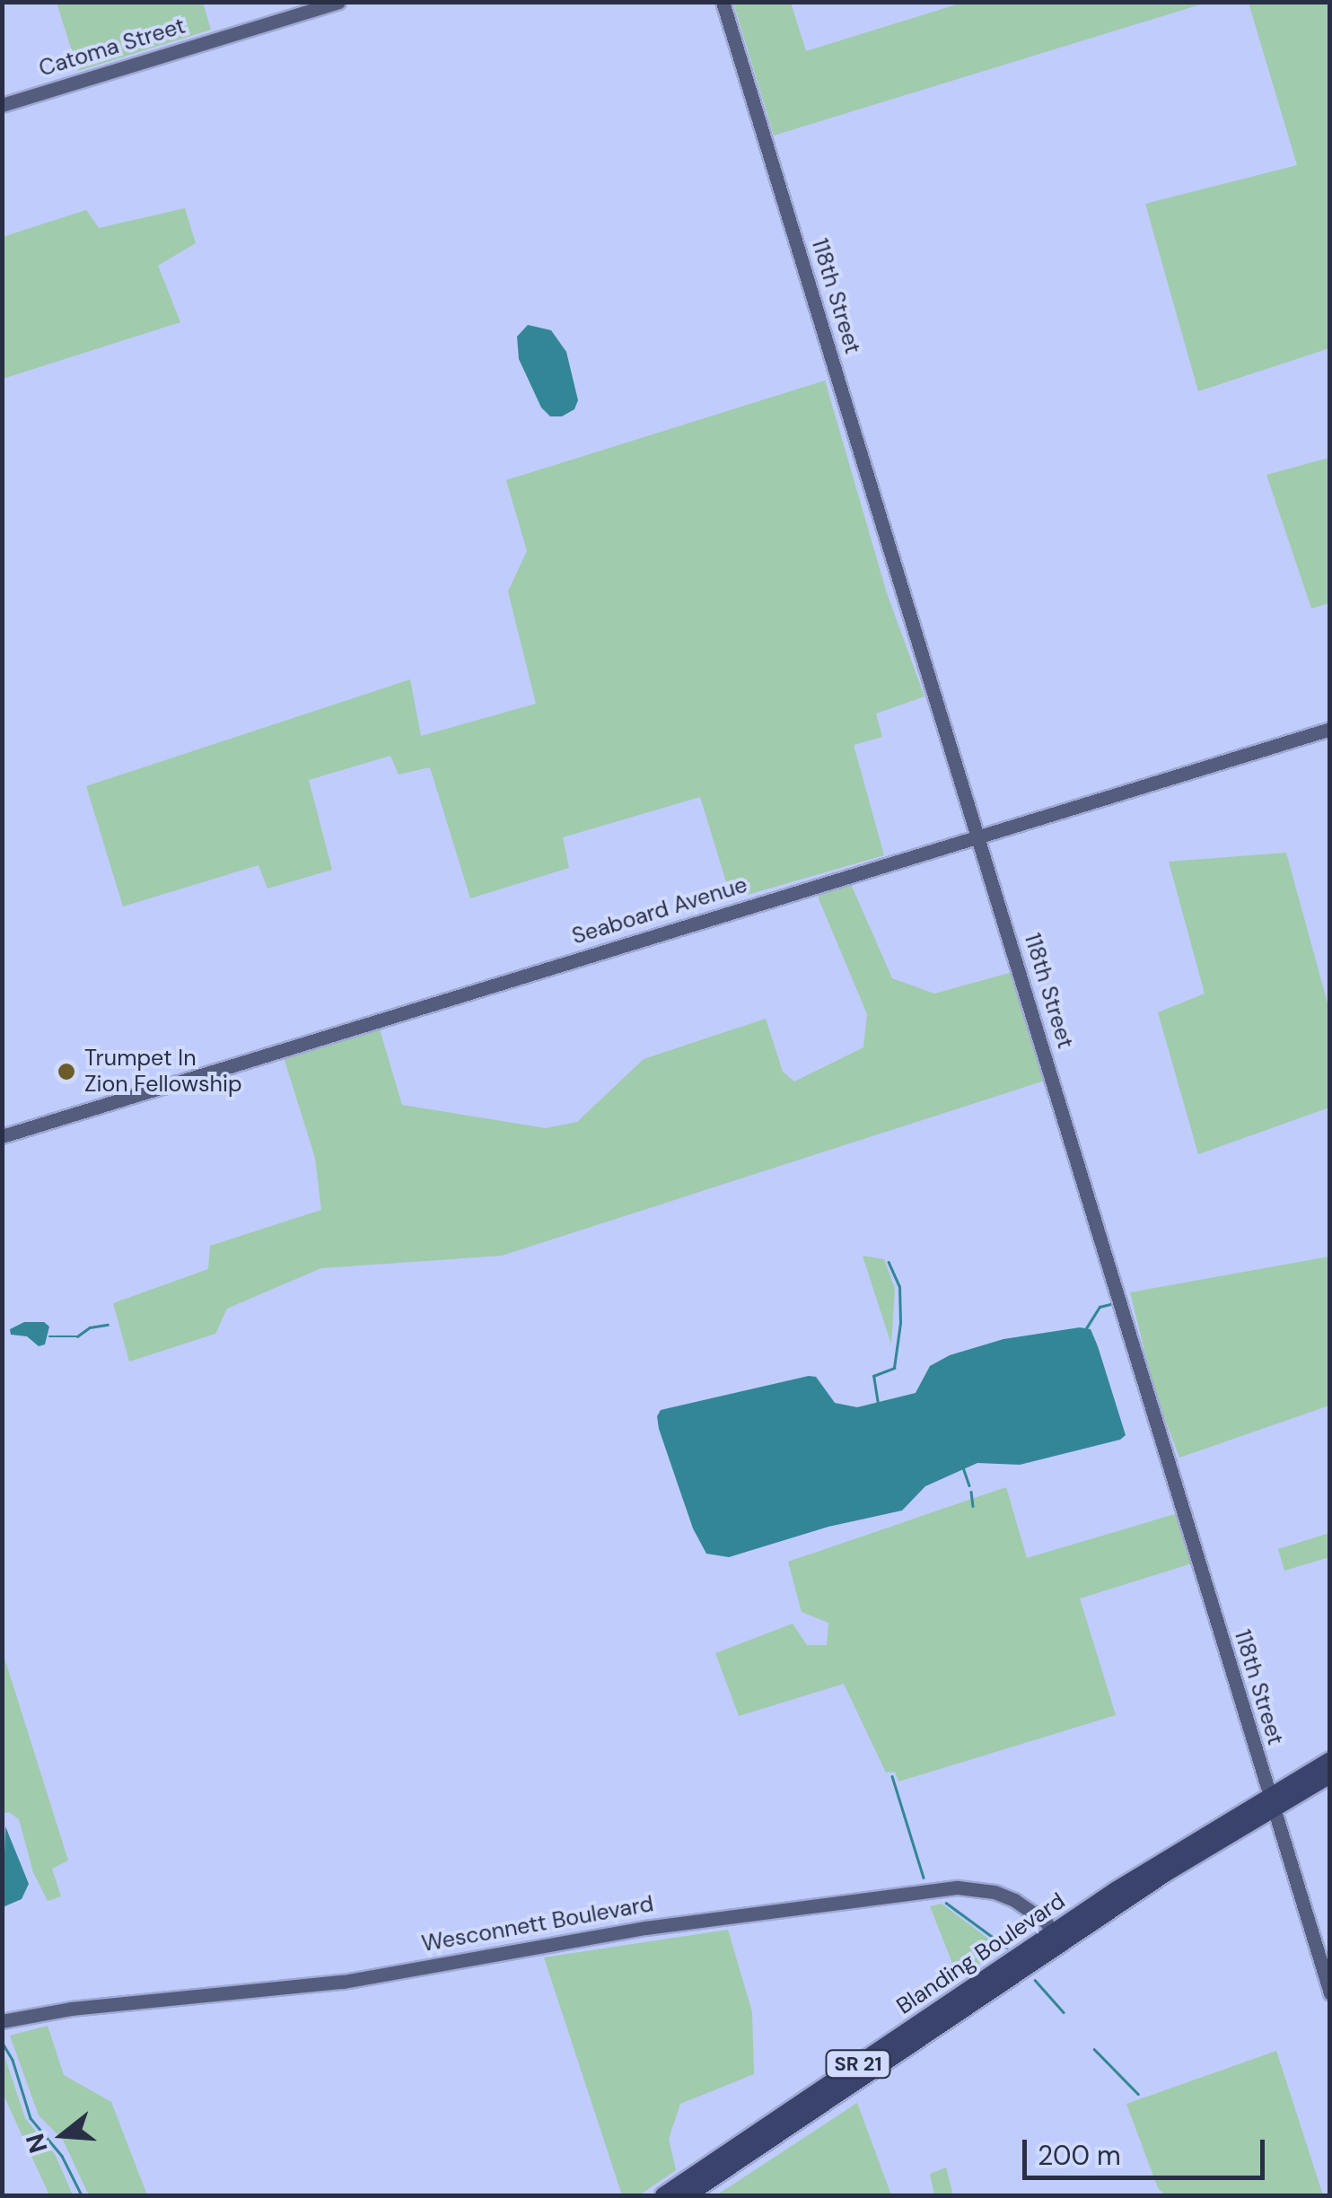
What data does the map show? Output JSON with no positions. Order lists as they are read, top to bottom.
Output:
{
  "streets": {
    "main road": ["Blanding Boulevard", "SR 21"],
    "street": [
      "Catoma Street",
      "118th Street",
      "Seaboard Avenue",
      "Wesconnett Boulevard"
    ]
  },
  "crossings": [
    ["118th Street", "Seaboard Avenue"],
    ["118th Street", "Blanding Boulevard"],
    ["Wesconnett Boulevard", "Blanding Boulevard"]
  ],
  "places": ["Trumpet In Zion Fellowship"],
  "scale_bar": "200 m",
  "north": "left"
}
